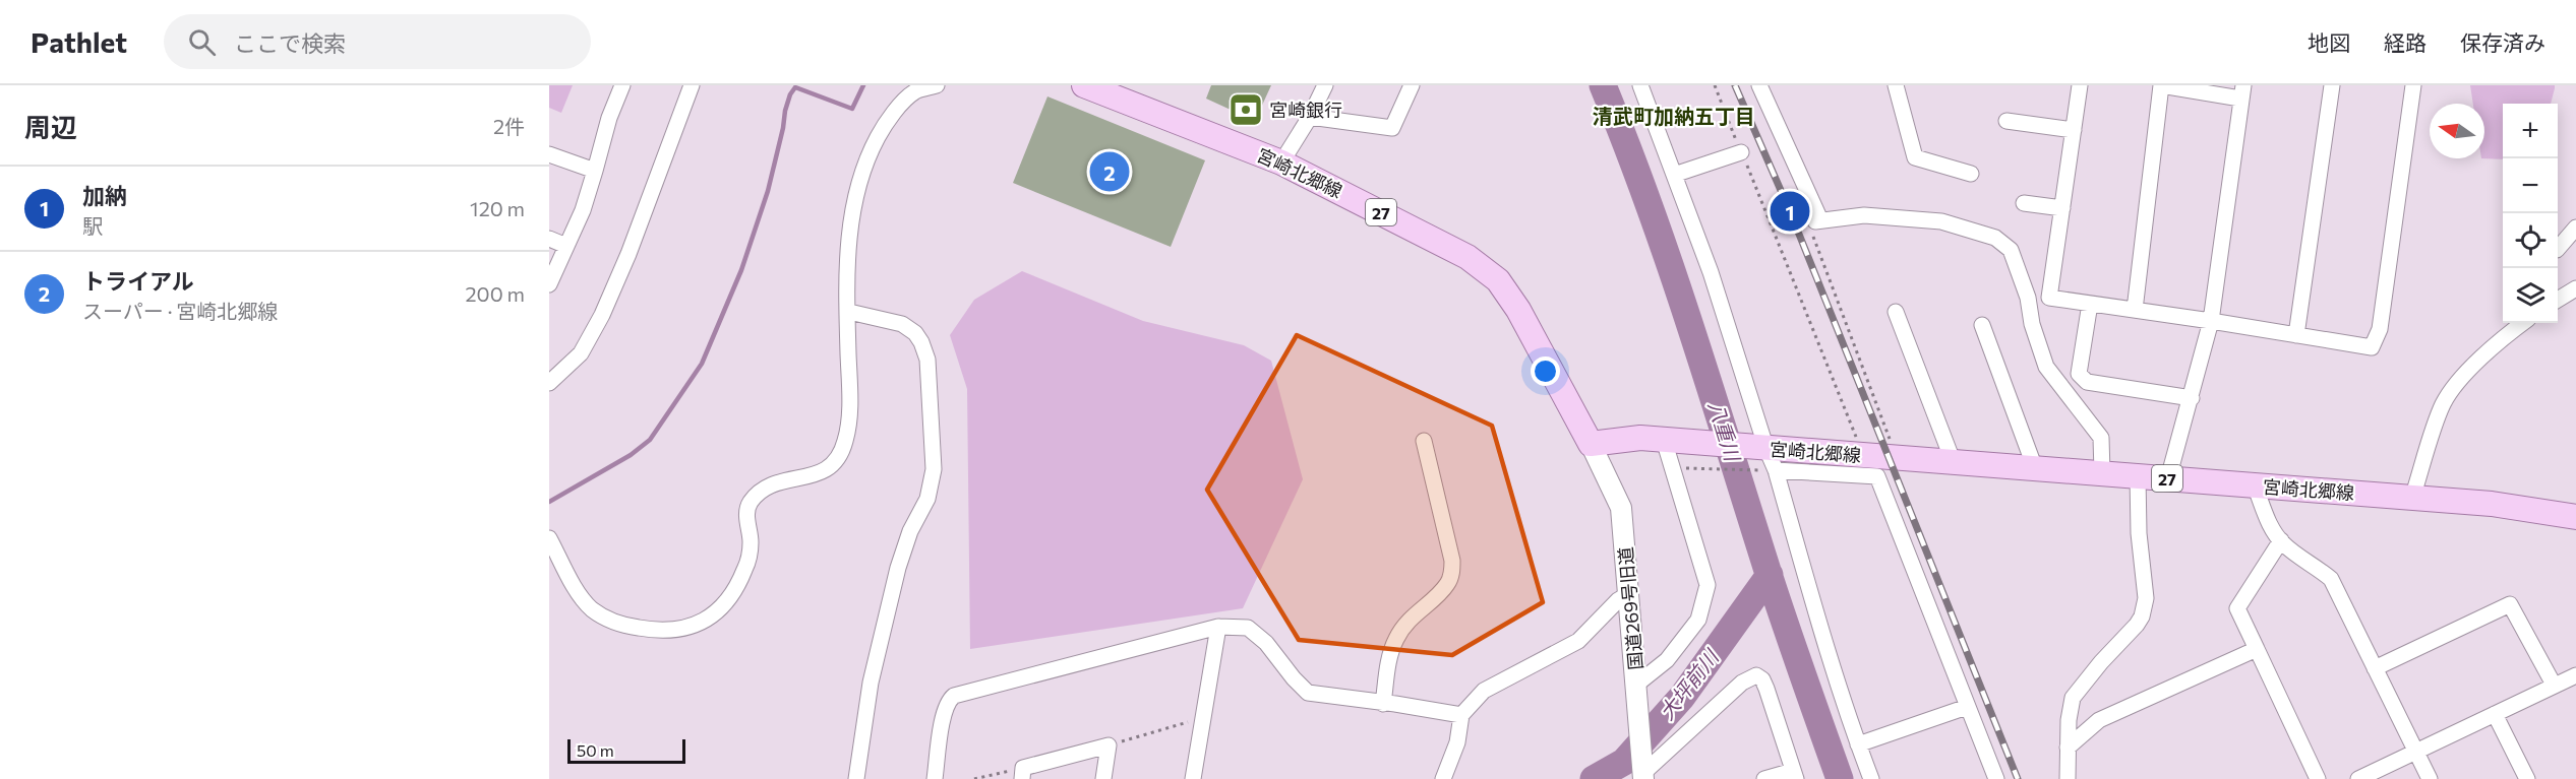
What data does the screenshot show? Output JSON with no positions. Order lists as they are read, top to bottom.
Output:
{
  "streets": {
    "main road": ["宮崎北郷線", "27"],
    "street": ["国道269号旧道"]
  },
  "crossings": [
    ["宮崎北郷線", "国道269号旧道"]
  ],
  "districts": ["清武町加納五丁目"],
  "water": ["八重川", "大坪前川"],
  "places": {
    "bank": ["宮崎銀行"]
  },
  "scale_bar": "50 m",
  "north": "left",
  "page": {
    "header": "Pathlet",
    "search": "ここで検索",
    "nav": ["地図", "経路", "保存済み"],
    "heading": ["周辺", "2件"],
    "map_buttons": ["+", "−"],
    "pins": ["2", "1"],
    "list": [
      {
        "mark": "1",
        "name": "加納",
        "note": "駅",
        "value": "120 m"
      },
      {
        "mark": "2",
        "name": "トライアル",
        "note": "スーパー · 宮崎北郷線",
        "value": "200 m"
      }
    ],
    "scale": "50 m"
  }
}
